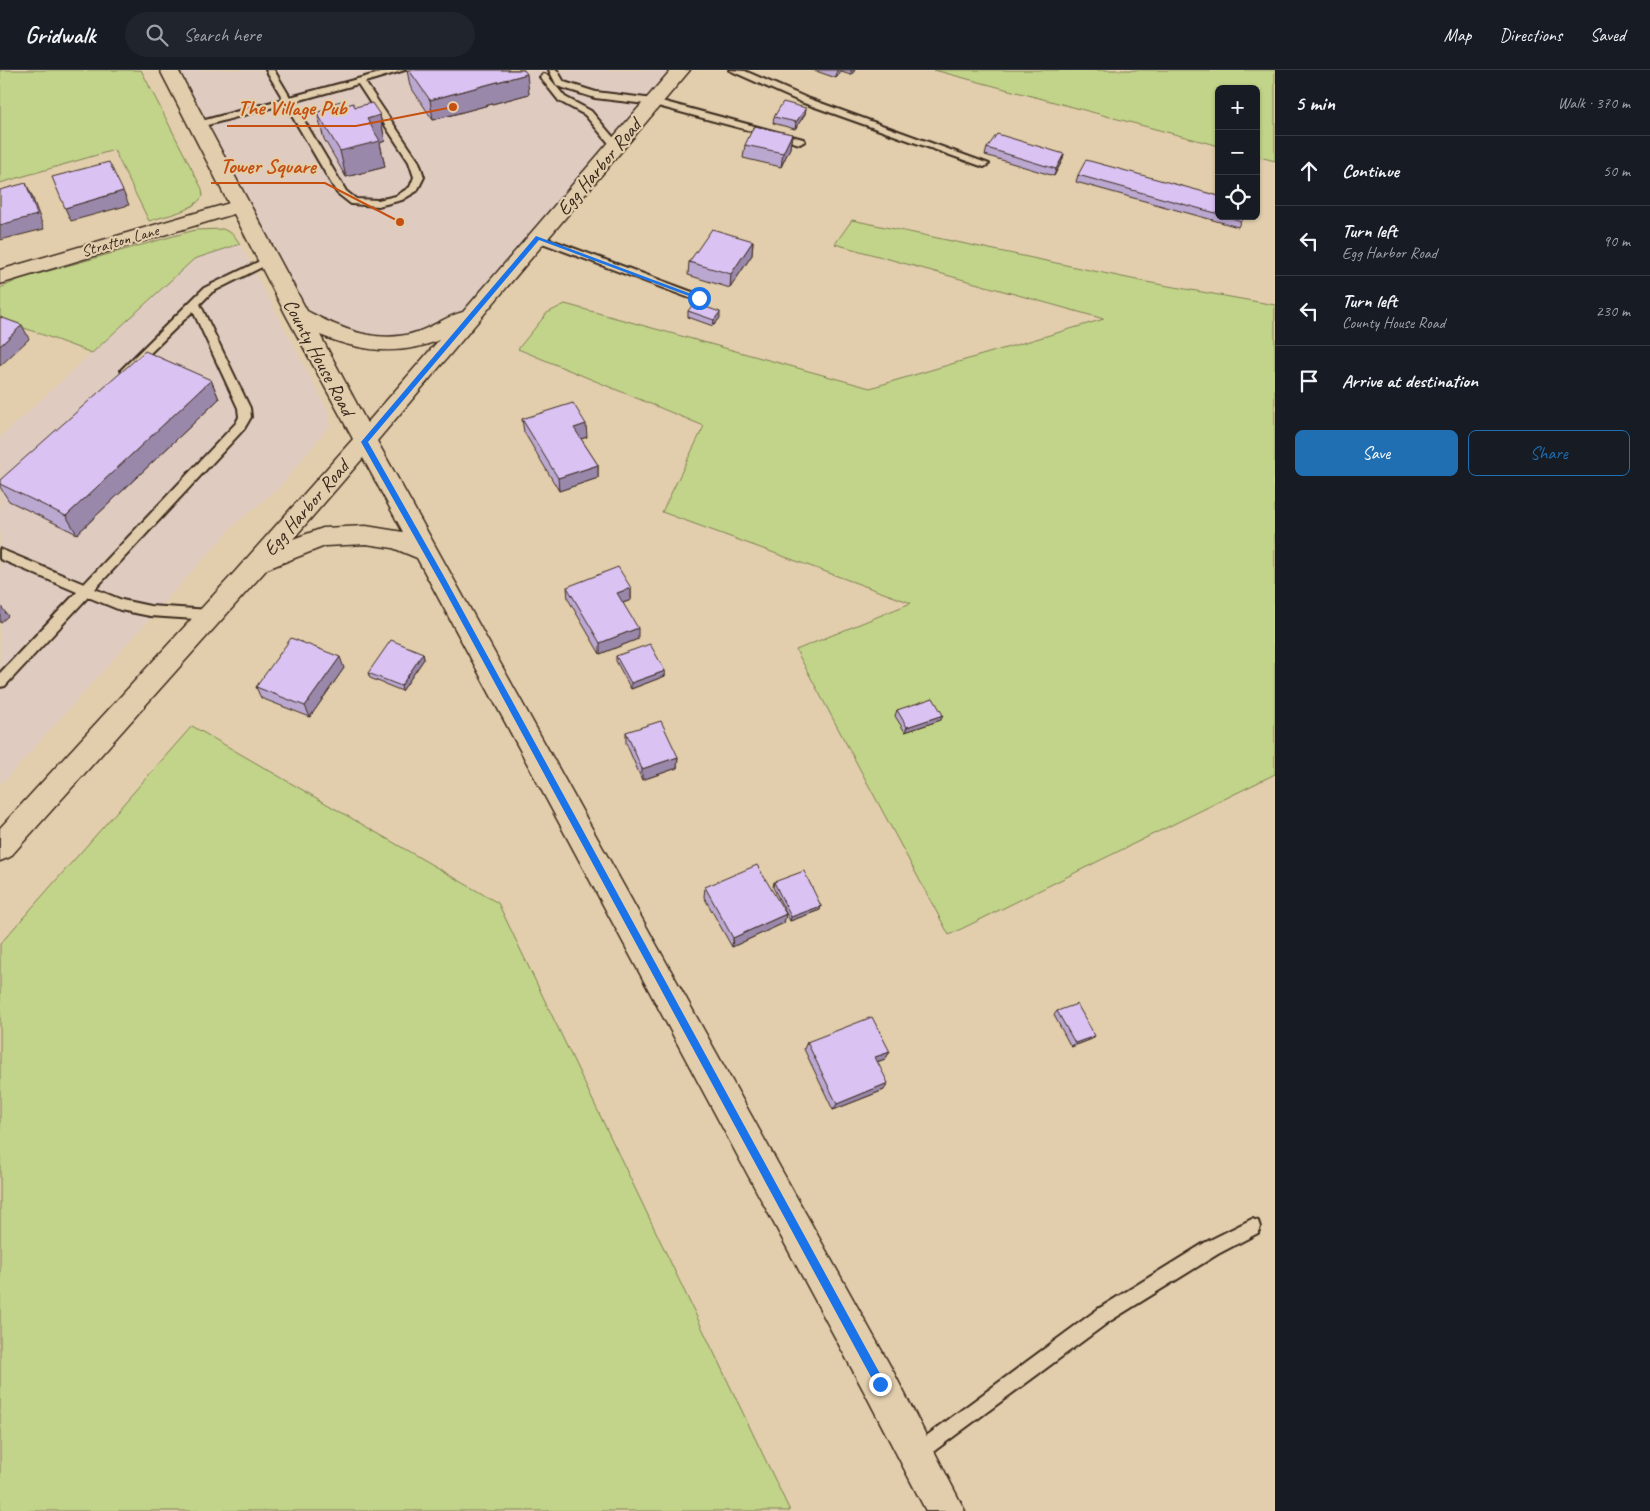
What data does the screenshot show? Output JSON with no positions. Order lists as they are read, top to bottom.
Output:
{
  "streets": {
    "street": ["Egg Harbor Road", "Stratton Lane", "County House Road"]
  },
  "crossings": [
    ["Egg Harbor Road", "County House Road"],
    ["Stratton Lane", "County House Road"]
  ],
  "places": ["The Village Pub", "Tower Square"],
  "page": {
    "header": "Gridwalk",
    "search": "Search here",
    "nav": ["Map", "Directions", "Saved"],
    "heading": ["5 min", "Walk · 370 m"],
    "map_buttons": ["+", "−"],
    "list": [
      ["Continue", "50 m"],
      ["Turn left", "Egg Harbor Road", "90 m"],
      ["Turn left", "County House Road", "230 m"],
      "Arrive at destination"
    ],
    "buttons": ["Save", "Share"]
  }
}
